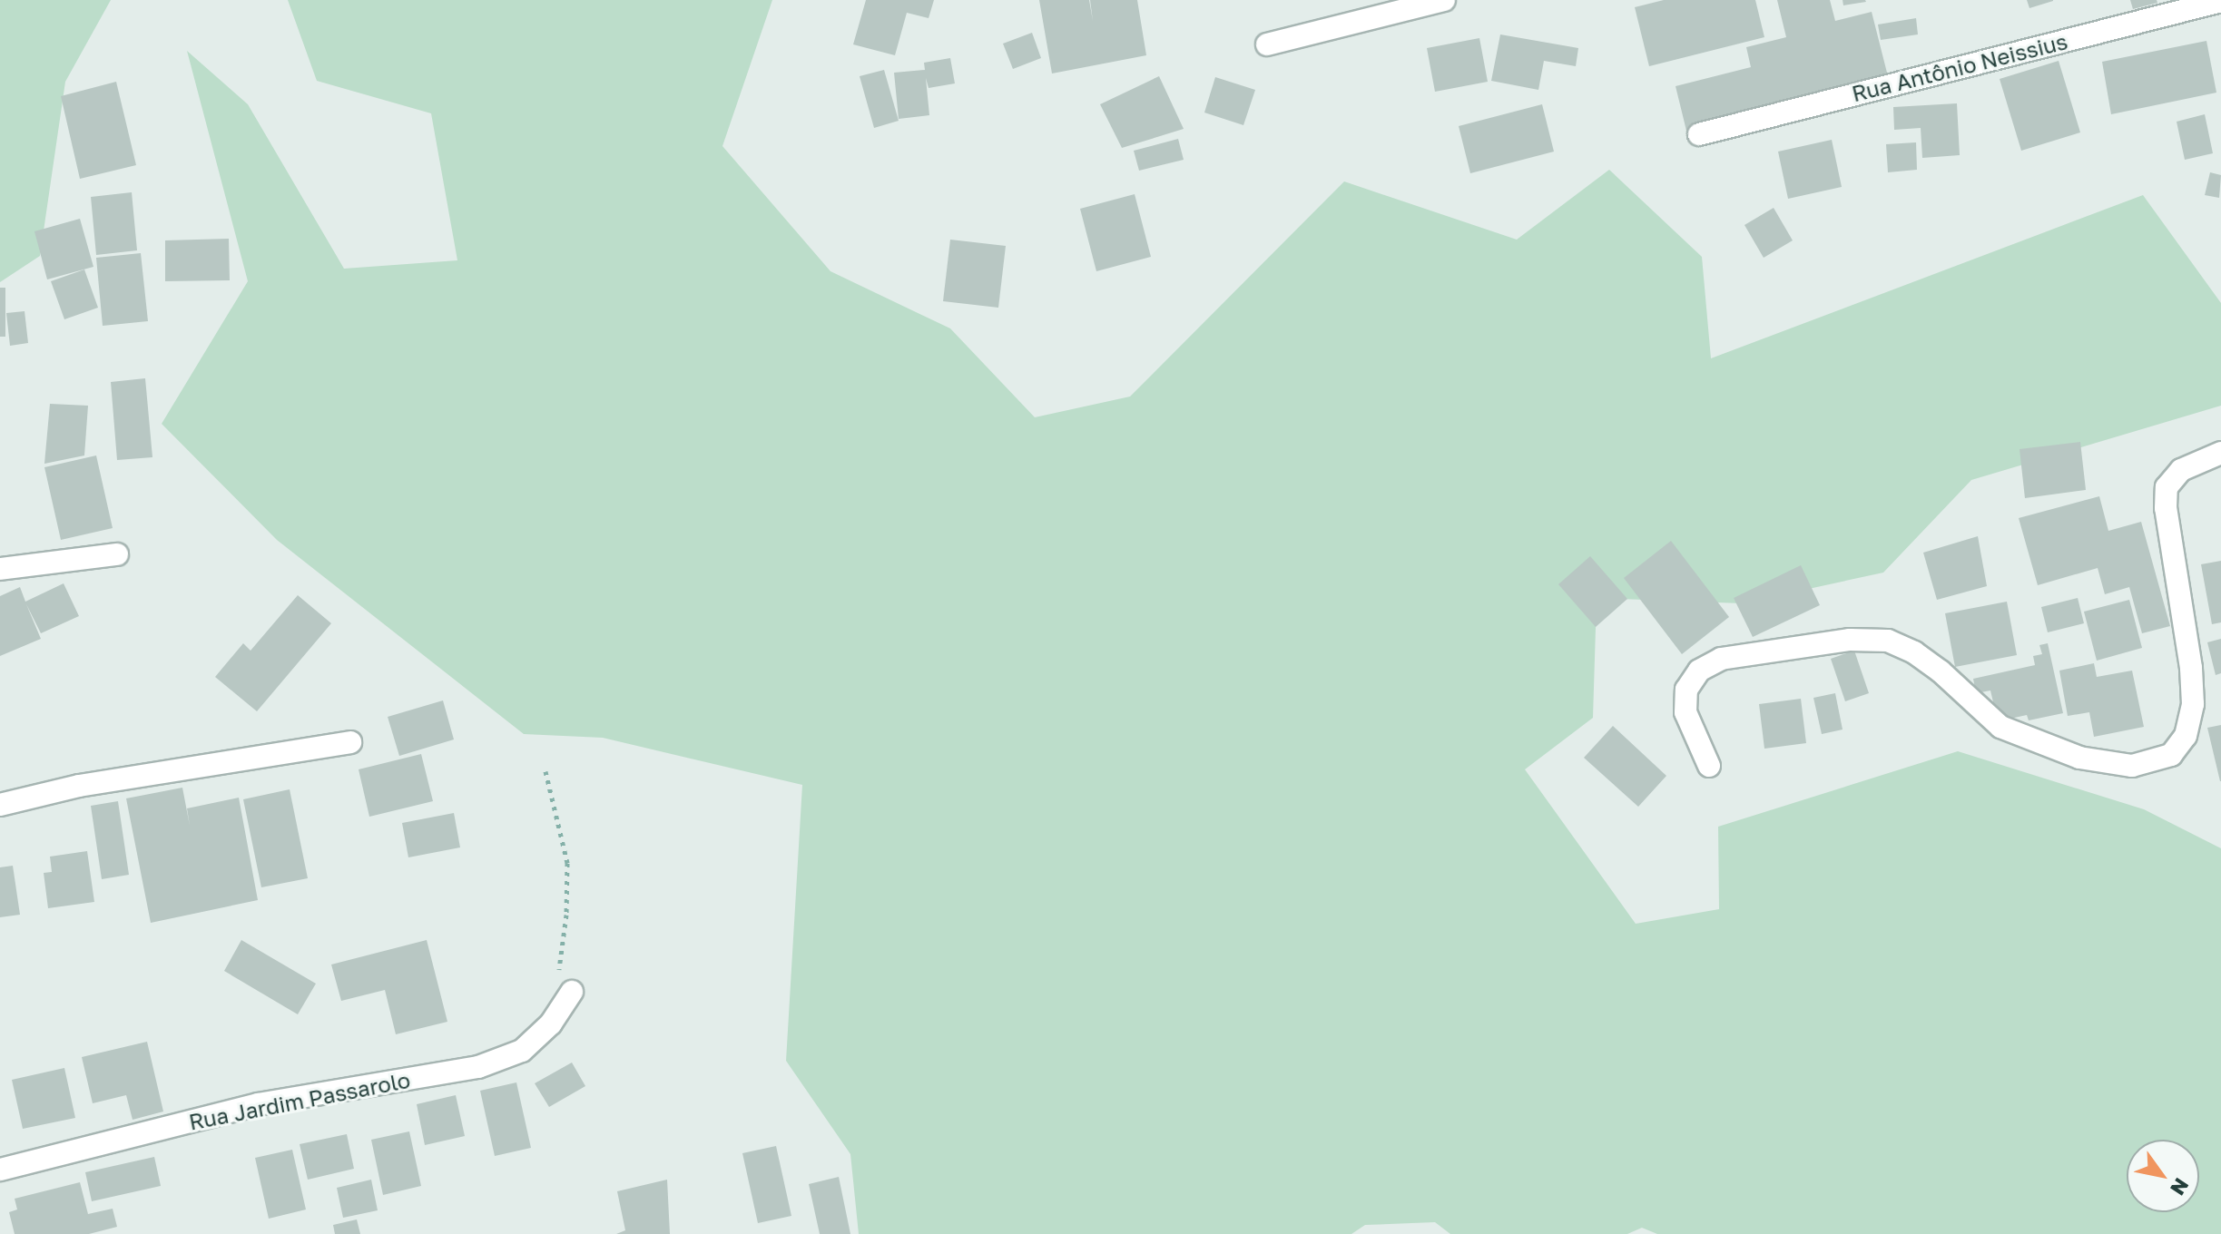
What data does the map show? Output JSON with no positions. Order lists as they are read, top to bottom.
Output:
{
  "streets": {
    "street": ["Rua Antônio Neissius", "Rua Jardim Passarolo"]
  },
  "north": "bottom right"
}
